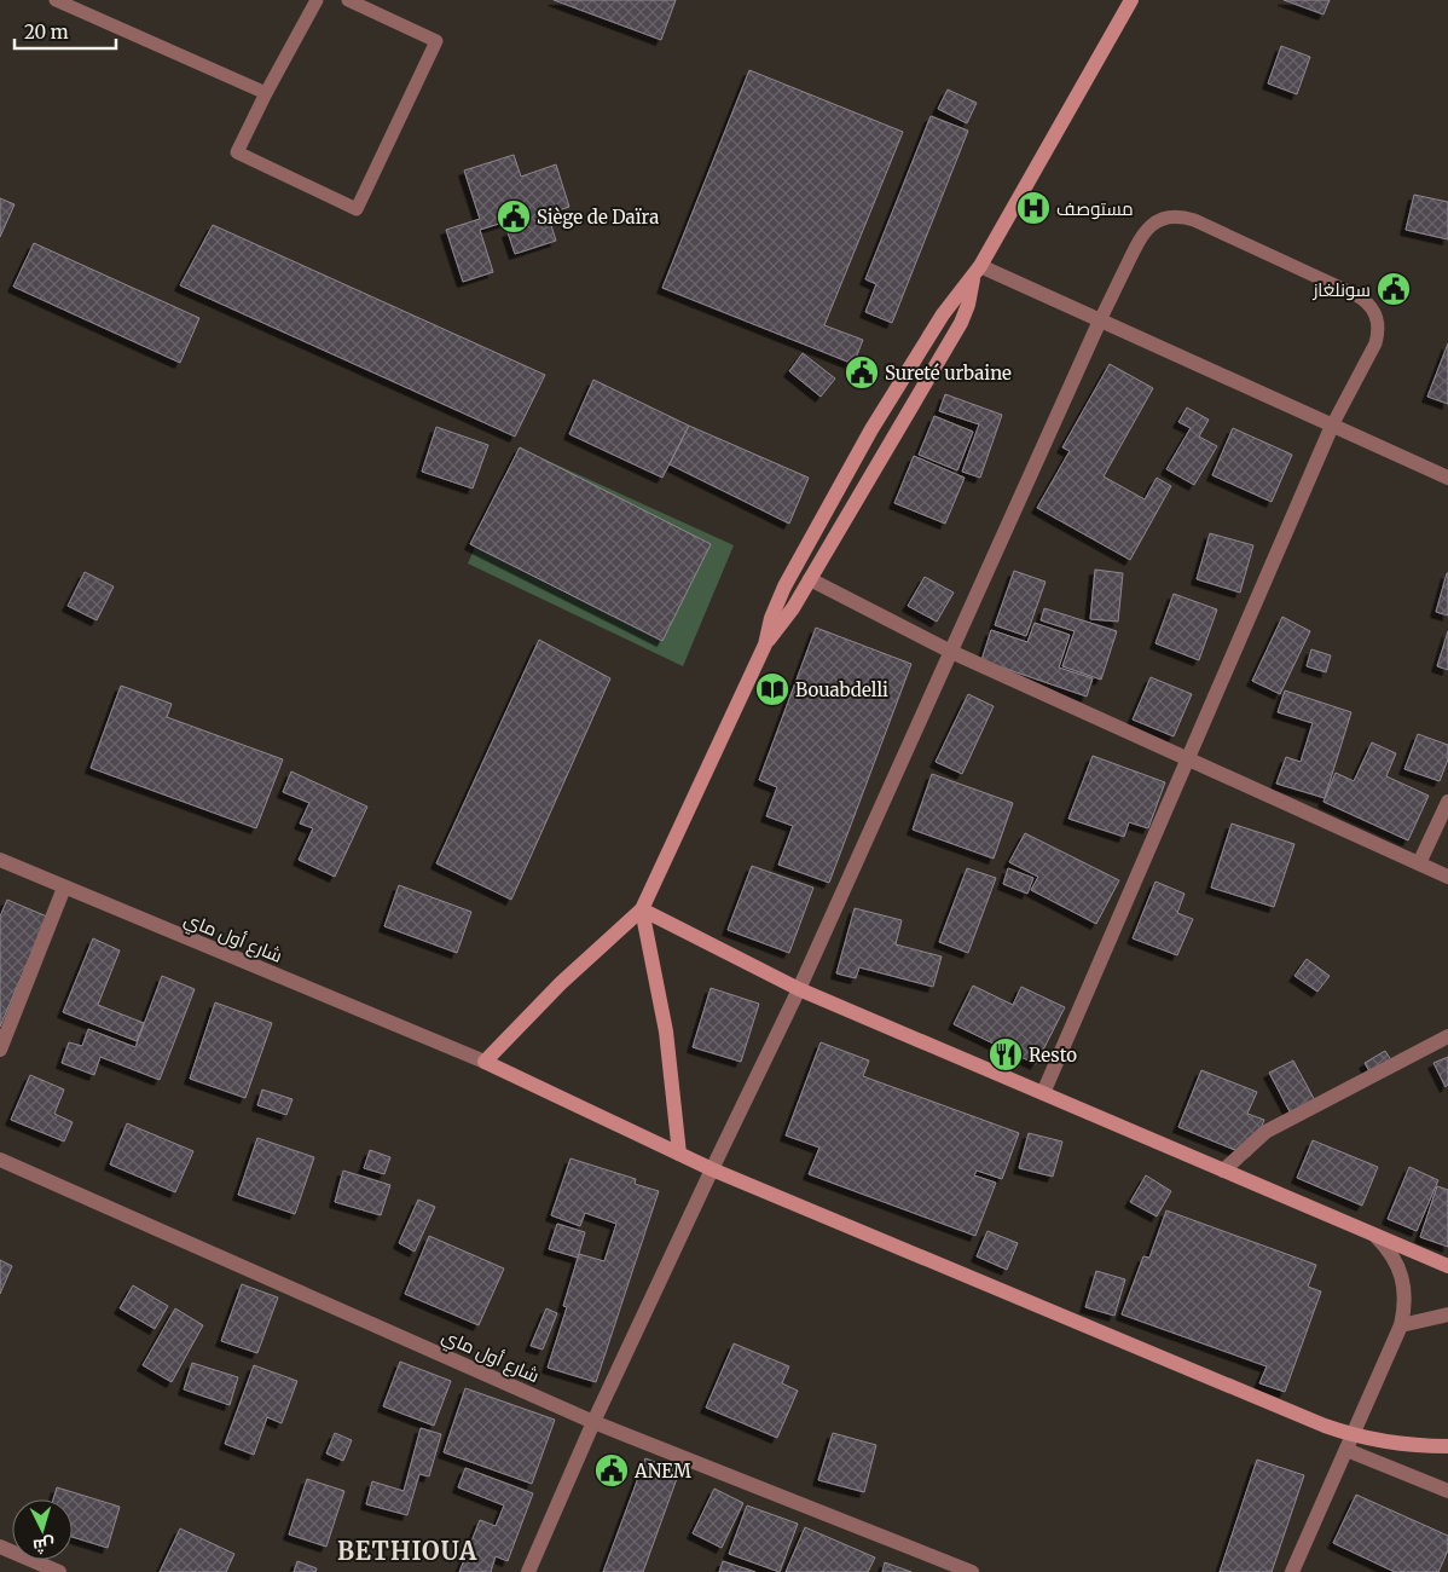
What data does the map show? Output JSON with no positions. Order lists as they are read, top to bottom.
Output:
{
  "streets": {
    "street": ["شارع أول ماي"]
  },
  "districts": ["BETHIOUA"],
  "places": {
    "hospital": ["مستوصف"],
    "public building": [
      "Siège de Daïra",
      "سونلغاز",
      "Sureté urbaine",
      "ANEM"
    ],
    "library": ["Bouabdelli"],
    "restaurant": ["Resto"]
  },
  "scale_bar": "20 m",
  "north": "bottom"
}
